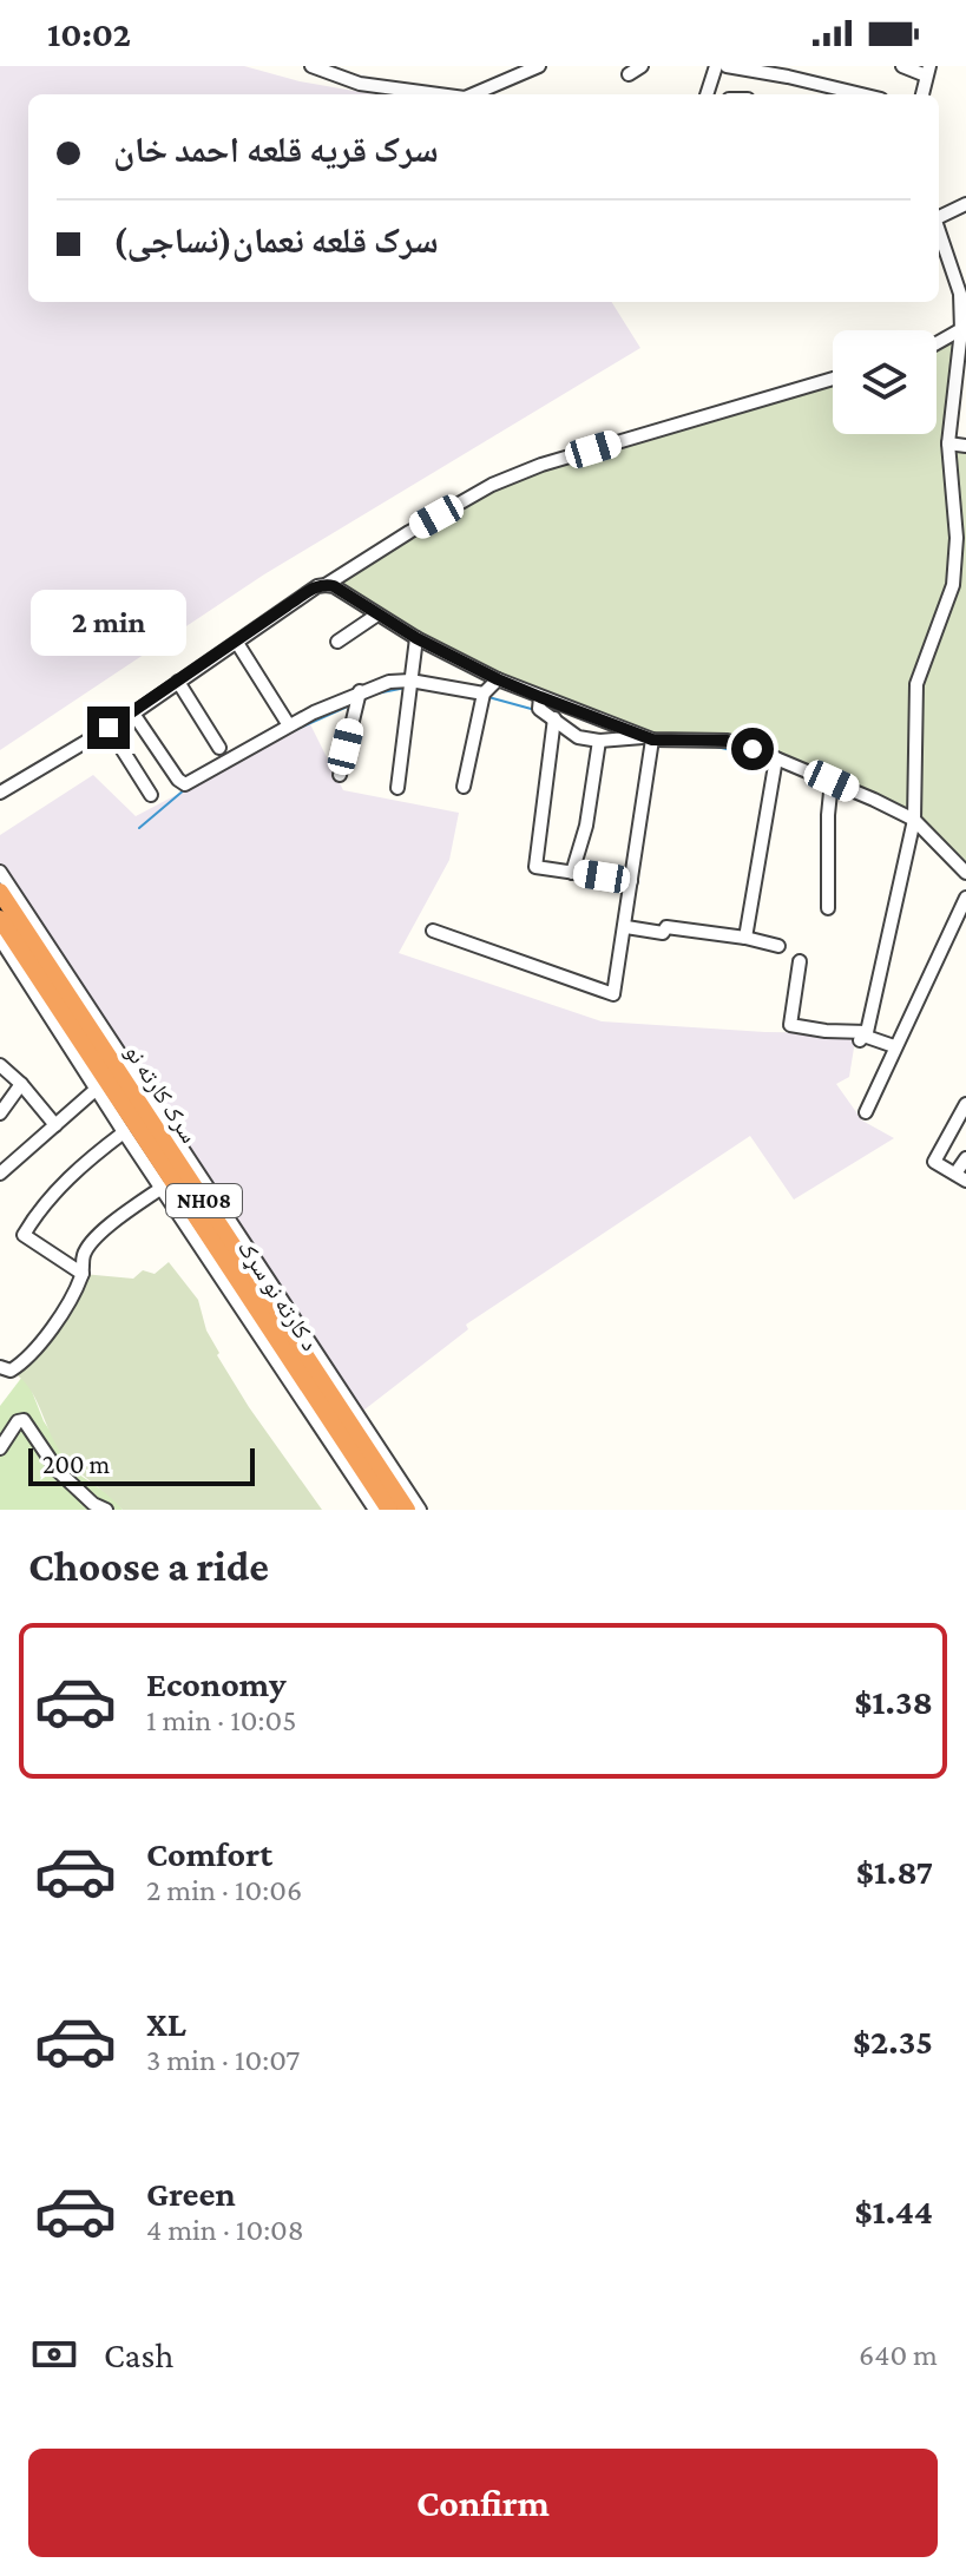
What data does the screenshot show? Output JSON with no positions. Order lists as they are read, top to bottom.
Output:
{
  "streets": {
    "highway": ["سرک کارته نو", "NH08", "د کارته نو سړک"]
  },
  "crossings": [
    ["سرک کارته نو", "د کارته نو سړک"]
  ],
  "scale_bar": "200 m",
  "page": {
    "status": "10:02",
    "banner": ["سرک قریه قلعه احمد خان", "سرک قلعه نعمان(نساجی)"],
    "bubble": "2 min",
    "scale": "200 m",
    "heading": "Choose a ride",
    "list": [
      {
        "name": "Economy",
        "note": "1 min · 10:05",
        "value": "$1.38"
      },
      {
        "name": "Comfort",
        "note": "2 min · 10:06",
        "value": "$1.87"
      },
      {
        "name": "XL",
        "note": "3 min · 10:07",
        "value": "$2.35"
      },
      {
        "name": "Green",
        "note": "4 min · 10:08",
        "value": "$1.44"
      }
    ],
    "pay": ["Cash", "640 m"],
    "buttons": "Confirm"
  }
}
